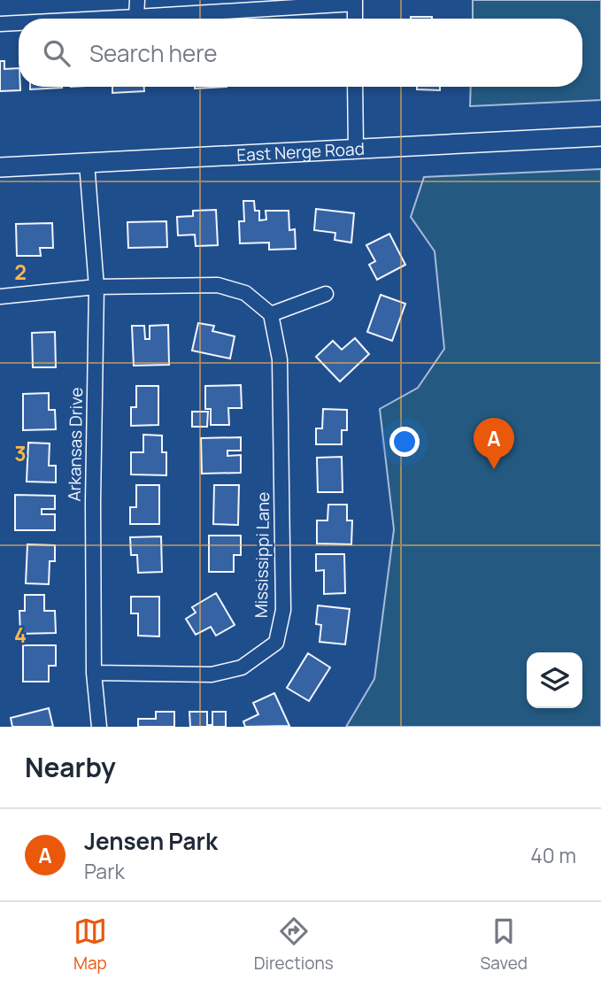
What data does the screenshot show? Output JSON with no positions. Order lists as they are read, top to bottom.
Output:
{
  "streets": {
    "main road": ["East Nerge Road"],
    "street": ["Arkansas Drive", "Mississippi Lane"]
  },
  "crossings": [
    ["East Nerge Road", "Arkansas Drive"],
    ["Arkansas Drive", "Mississippi Lane"]
  ],
  "page": {
    "search": "Search here",
    "pins": "A",
    "heading": "Nearby",
    "list": [
      {
        "mark": "A",
        "name": "Jensen Park",
        "note": "Park",
        "value": "40 m"
      }
    ],
    "nav": ["Map", "Directions", "Saved"]
  },
  "grid": {
    "rows": ["2", "3", "4"]
  }
}
